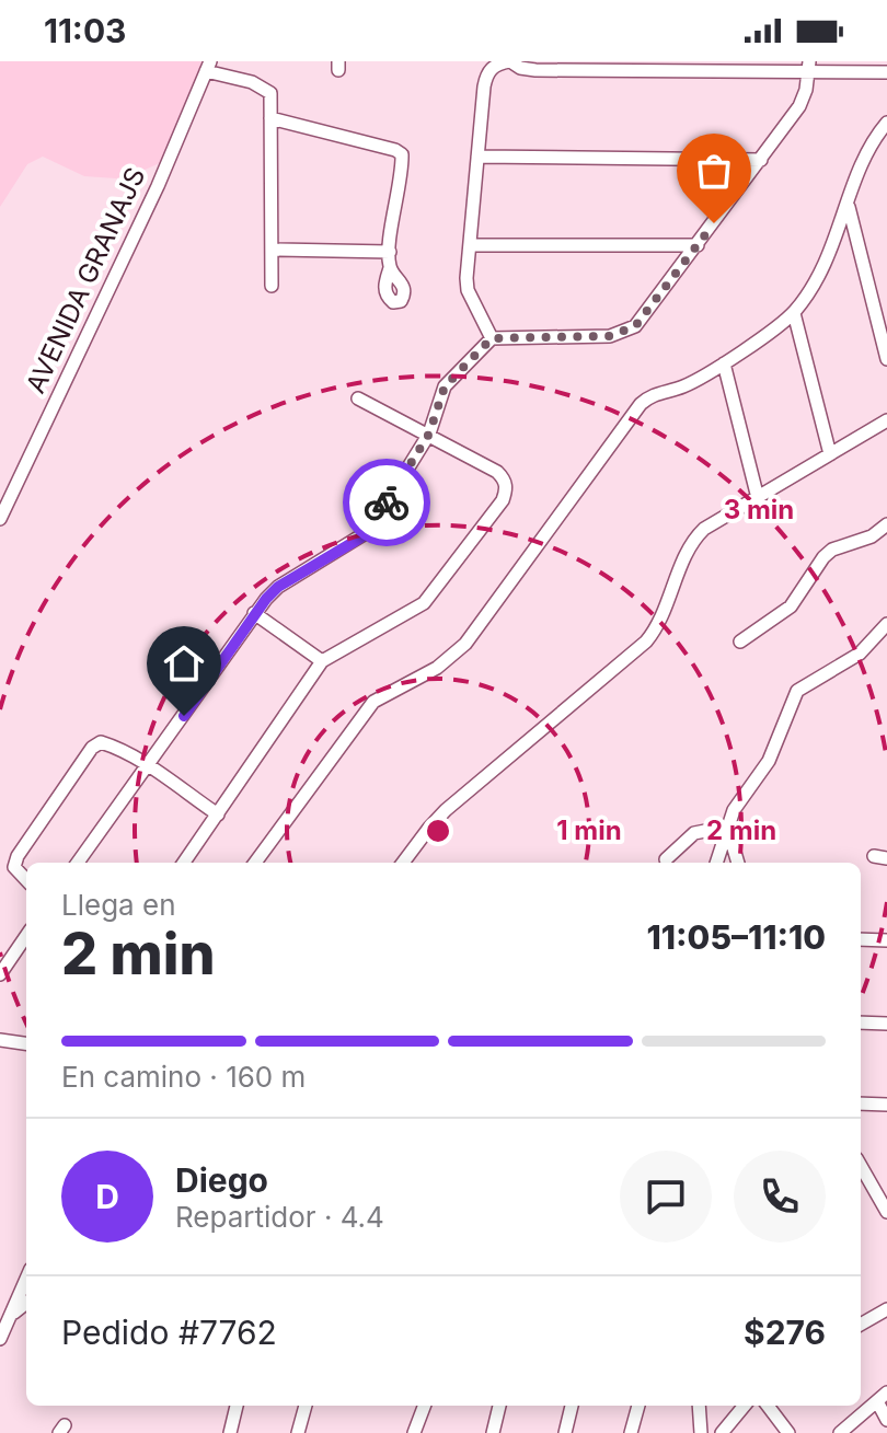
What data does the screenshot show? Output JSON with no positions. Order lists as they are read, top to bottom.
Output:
{
  "streets": {
    "street": ["AVENIDA GRANAJS"]
  },
  "page": {
    "status": "11:03",
    "heading": ["2 min", "Llega en", "11:05–11:10"],
    "panel": [
      "Diego",
      "Repartidor · 4.4",
      "Pedido #7762",
      "$276"
    ],
    "bar": "En camino · 160 m",
    "round": "D"
  },
  "rings": ["3 min", "1 min", "2 min"]
}
